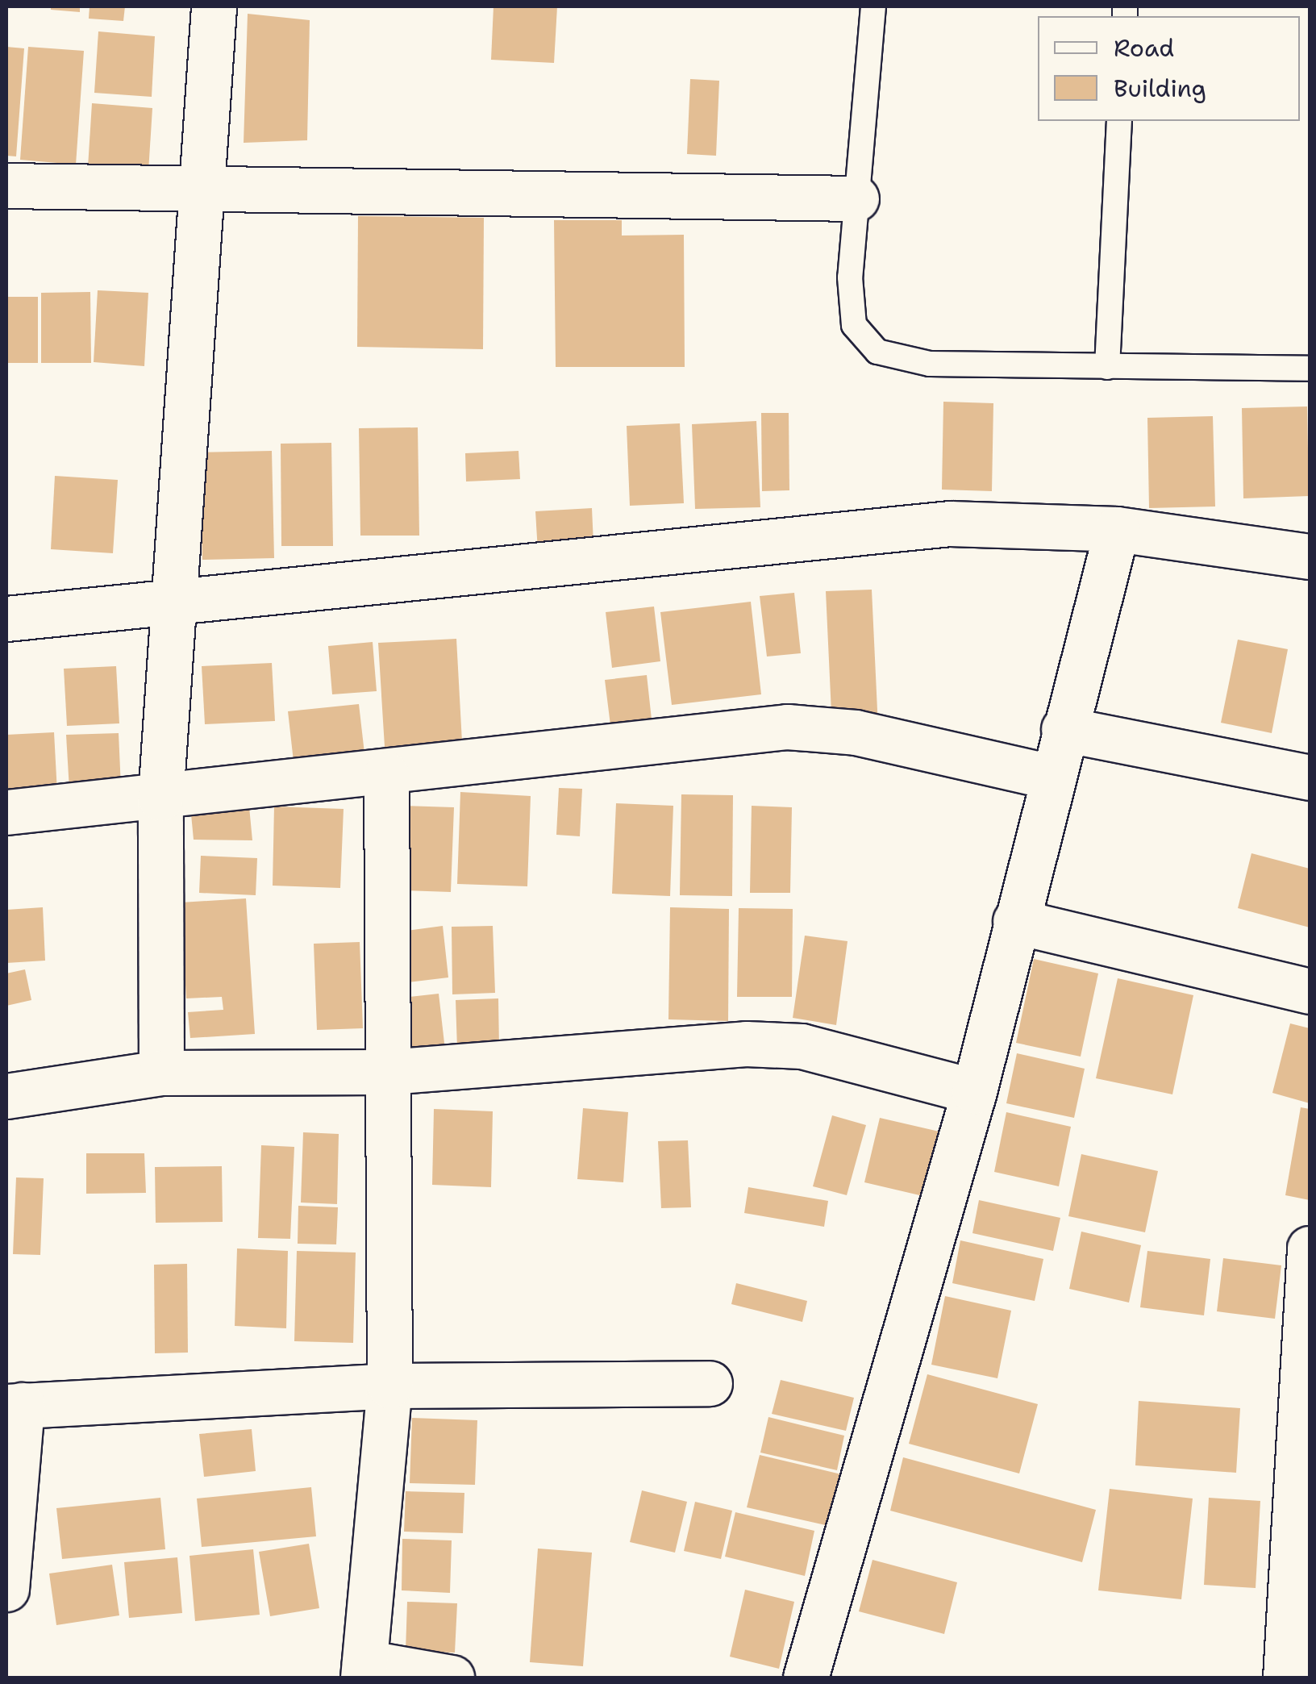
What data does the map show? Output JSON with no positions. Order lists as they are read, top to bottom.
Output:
{
  "legend": ["Road", "Building"]
}
